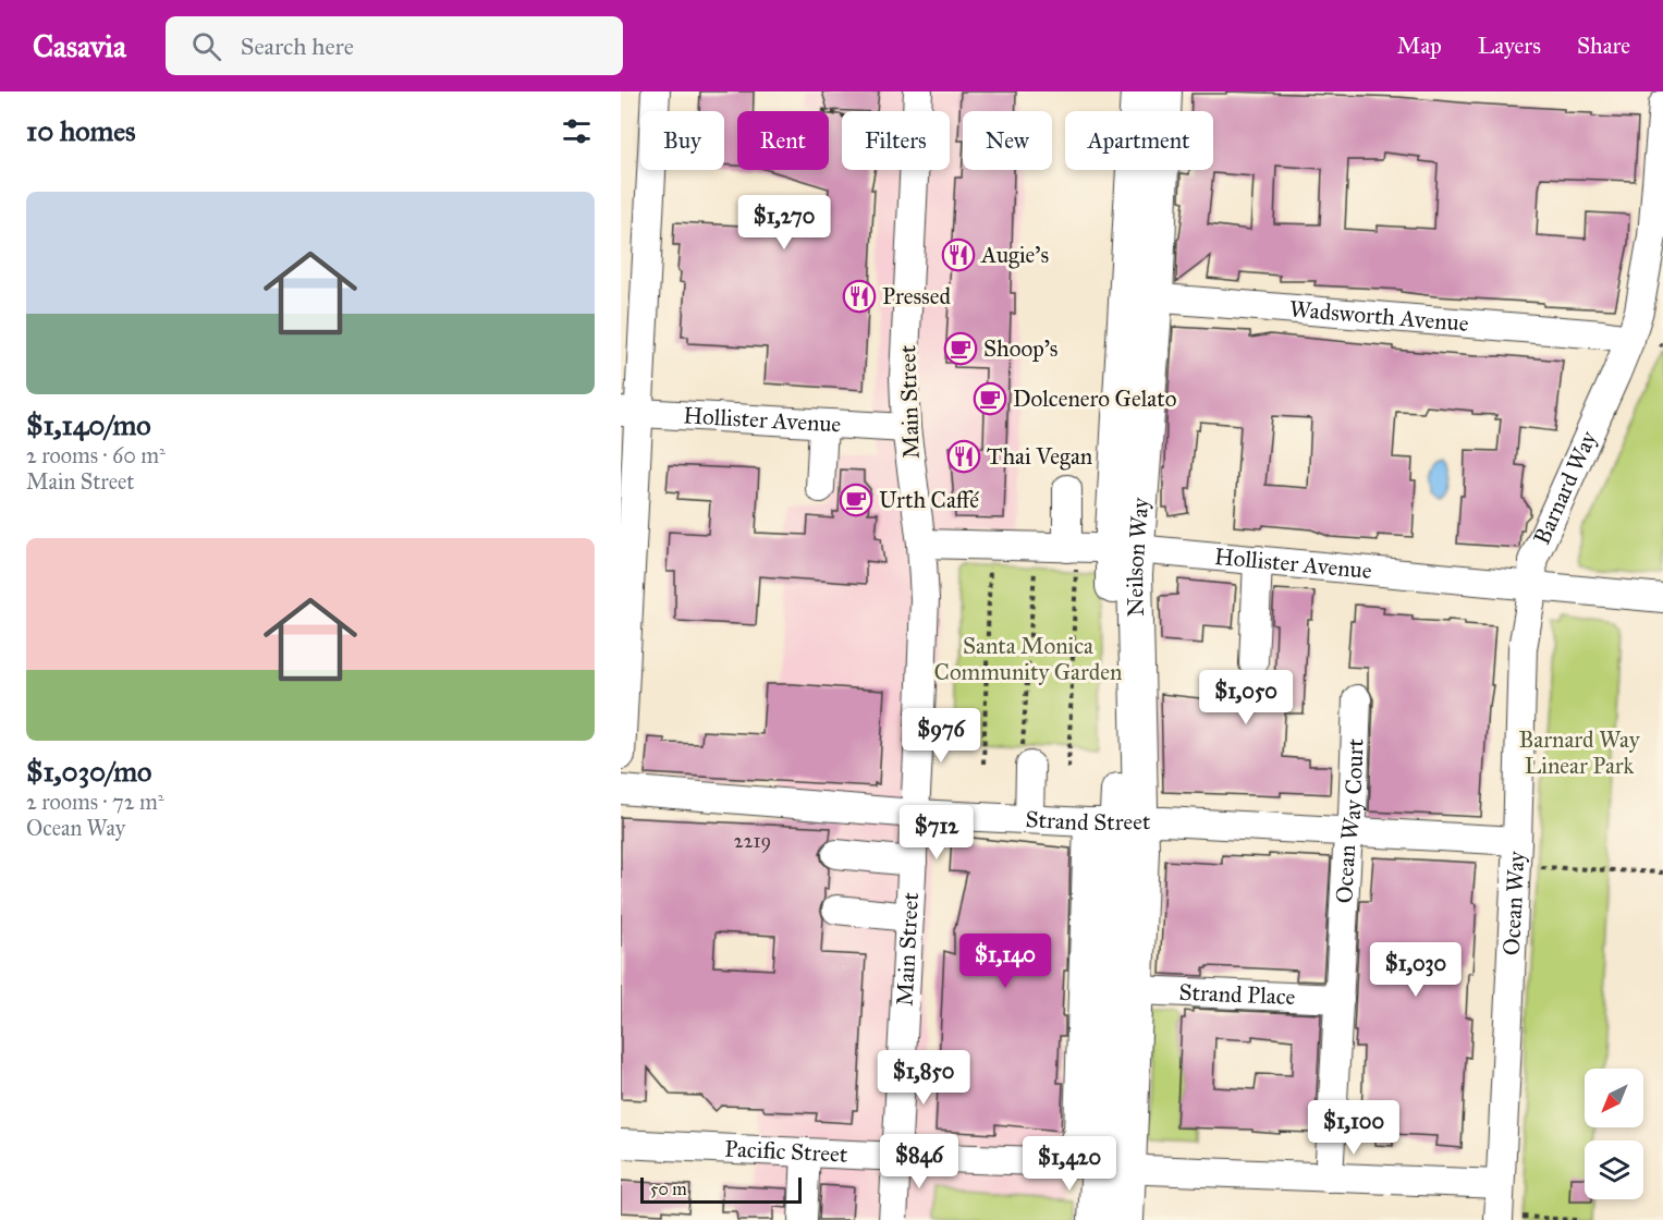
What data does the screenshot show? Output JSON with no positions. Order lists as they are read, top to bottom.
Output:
{
  "streets": {
    "main road": ["Neilson Way"],
    "street": [
      "Wadsworth Avenue",
      "Main Street",
      "Hollister Avenue",
      "Barnard Way",
      "Strand Street",
      "Ocean Way Court",
      "Ocean Way",
      "Strand Place",
      "Pacific Street"
    ]
  },
  "crossings": [
    ["Wadsworth Avenue", "Barnard Way"],
    ["Wadsworth Avenue", "Neilson Way"],
    ["Main Street", "Hollister Avenue"],
    ["Main Street", "Strand Street"],
    ["Main Street", "Pacific Street"],
    ["Hollister Avenue", "Barnard Way"],
    ["Hollister Avenue", "Neilson Way"],
    ["Hollister Avenue", "Ocean Way"],
    ["Barnard Way", "Ocean Way"],
    ["Neilson Way", "Strand Street"],
    ["Neilson Way", "Strand Place"],
    ["Neilson Way", "Pacific Street"],
    ["Strand Street", "Ocean Way Court"],
    ["Strand Street", "Ocean Way"],
    ["Ocean Way Court", "Strand Place"],
    ["Ocean Way Court", "Pacific Street"],
    ["Ocean Way", "Pacific Street"]
  ],
  "parks": ["Santa Monica Community Garden", "Barnard Way Linear Park"],
  "places": {
    "restaurant": ["Augie's", "Pressed", "Thai Vegan"],
    "cafe": ["Shoop's", "Dolcenero Gelato", "Urth Caffé"]
  },
  "house_numbers": ["2219"],
  "scale_bar": "50 m",
  "north": "bottom left",
  "page": {
    "header": "Casavia",
    "search": "Search here",
    "nav": ["Map", "Layers", "Share"],
    "heading": "10 homes",
    "chip": [
      "Buy",
      "Rent",
      "Filters",
      "New",
      "Apartment"
    ],
    "list": [
      {
        "name": "$1,140/mo",
        "note": "2 rooms · 60 m² · Main Street"
      },
      {
        "name": "$1,030/mo",
        "note": "2 rooms · 72 m² · Ocean Way"
      }
    ],
    "price": [
      "$1,270",
      "$1,050",
      "$976",
      "$712",
      "$1,140",
      "$1,030",
      "$1,850",
      "$1,100",
      "$846",
      "$1,420"
    ],
    "scale": "50 m"
  }
}
